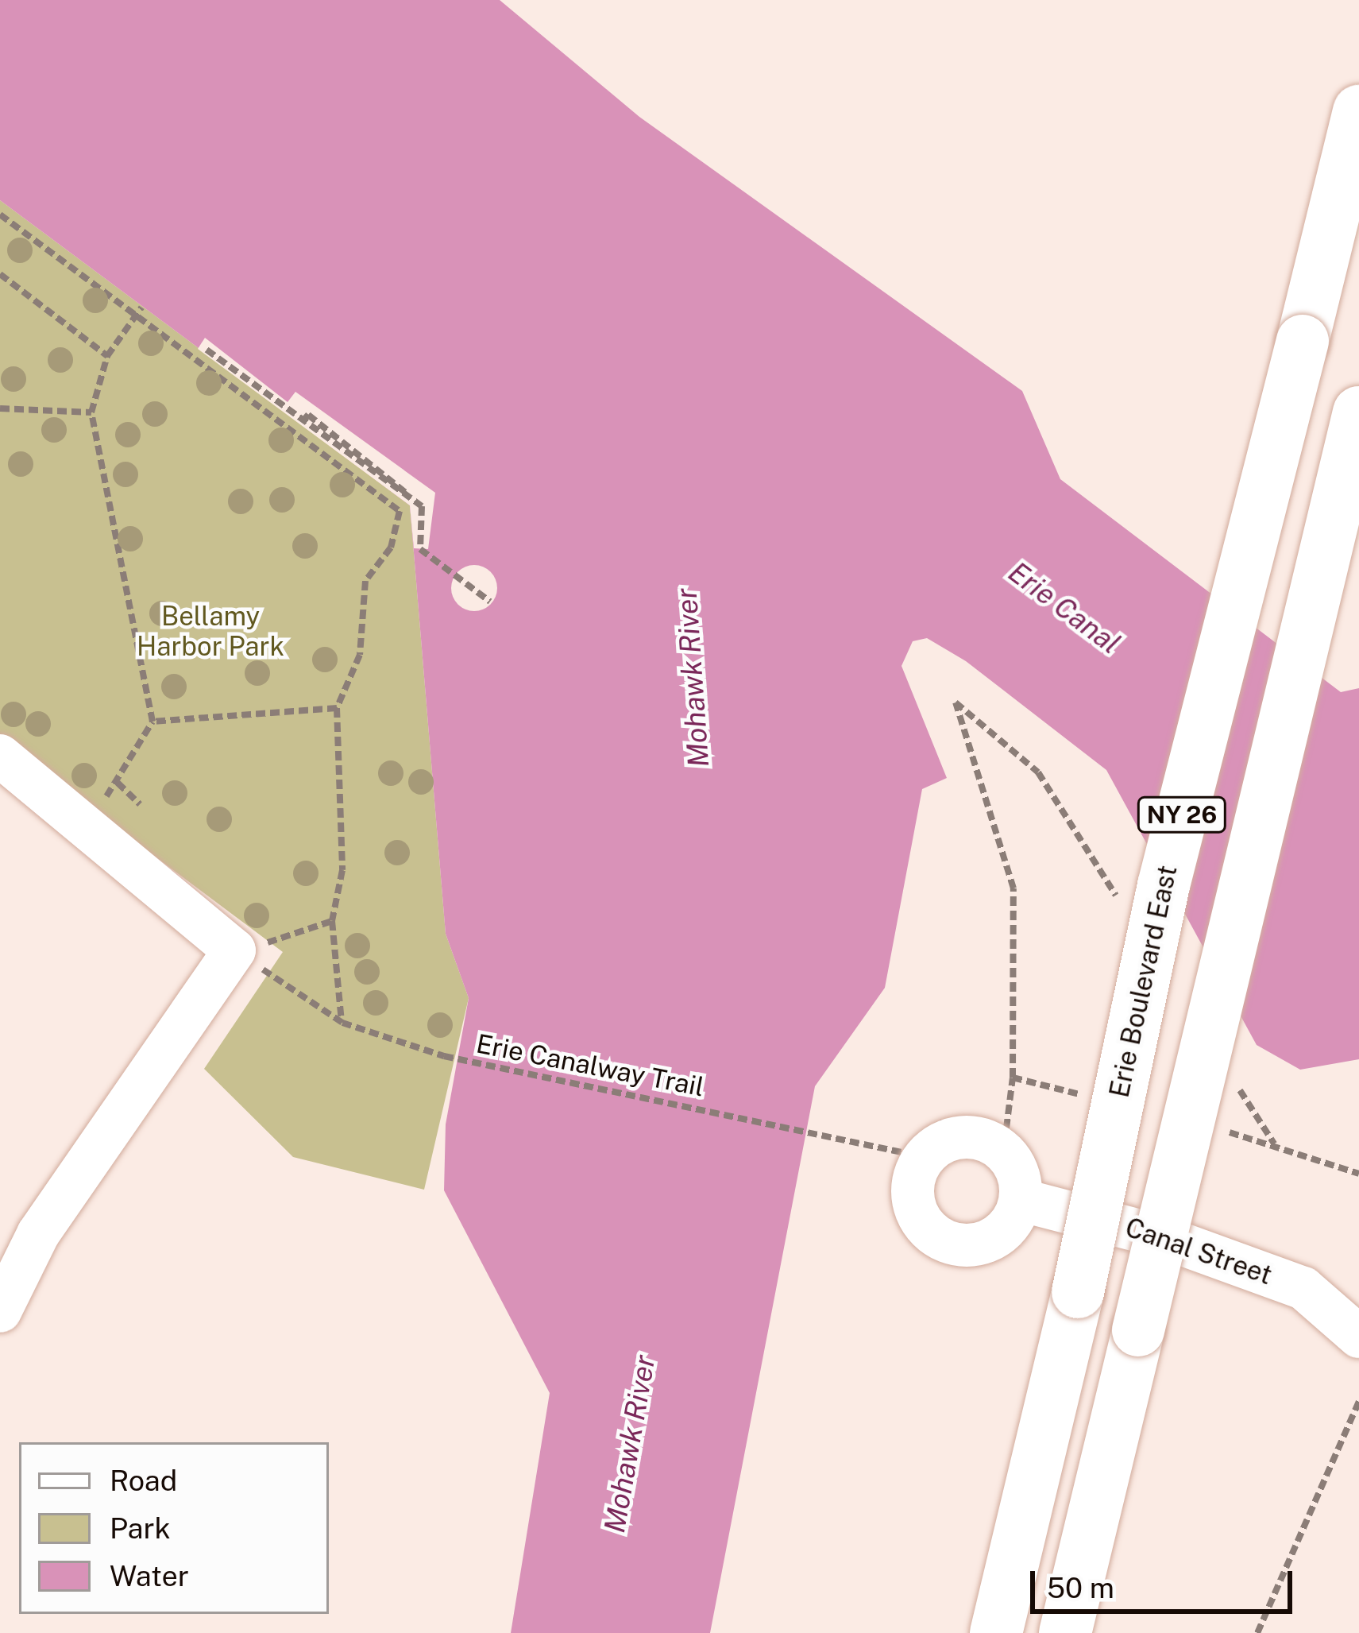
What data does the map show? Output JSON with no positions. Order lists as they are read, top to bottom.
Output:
{
  "streets": {
    "highway": ["NY 26", "Erie Boulevard East"],
    "street": ["Canal Street"],
    "path": ["Erie Canalway Trail"]
  },
  "crossings": [
    ["Erie Canalway Trail", "Canal Street"]
  ],
  "water": ["Erie Canal", "Mohawk River"],
  "parks": ["Bellamy Harbor Park"],
  "legend": ["Road", "Park", "Water"],
  "scale_bar": "50 m"
}
